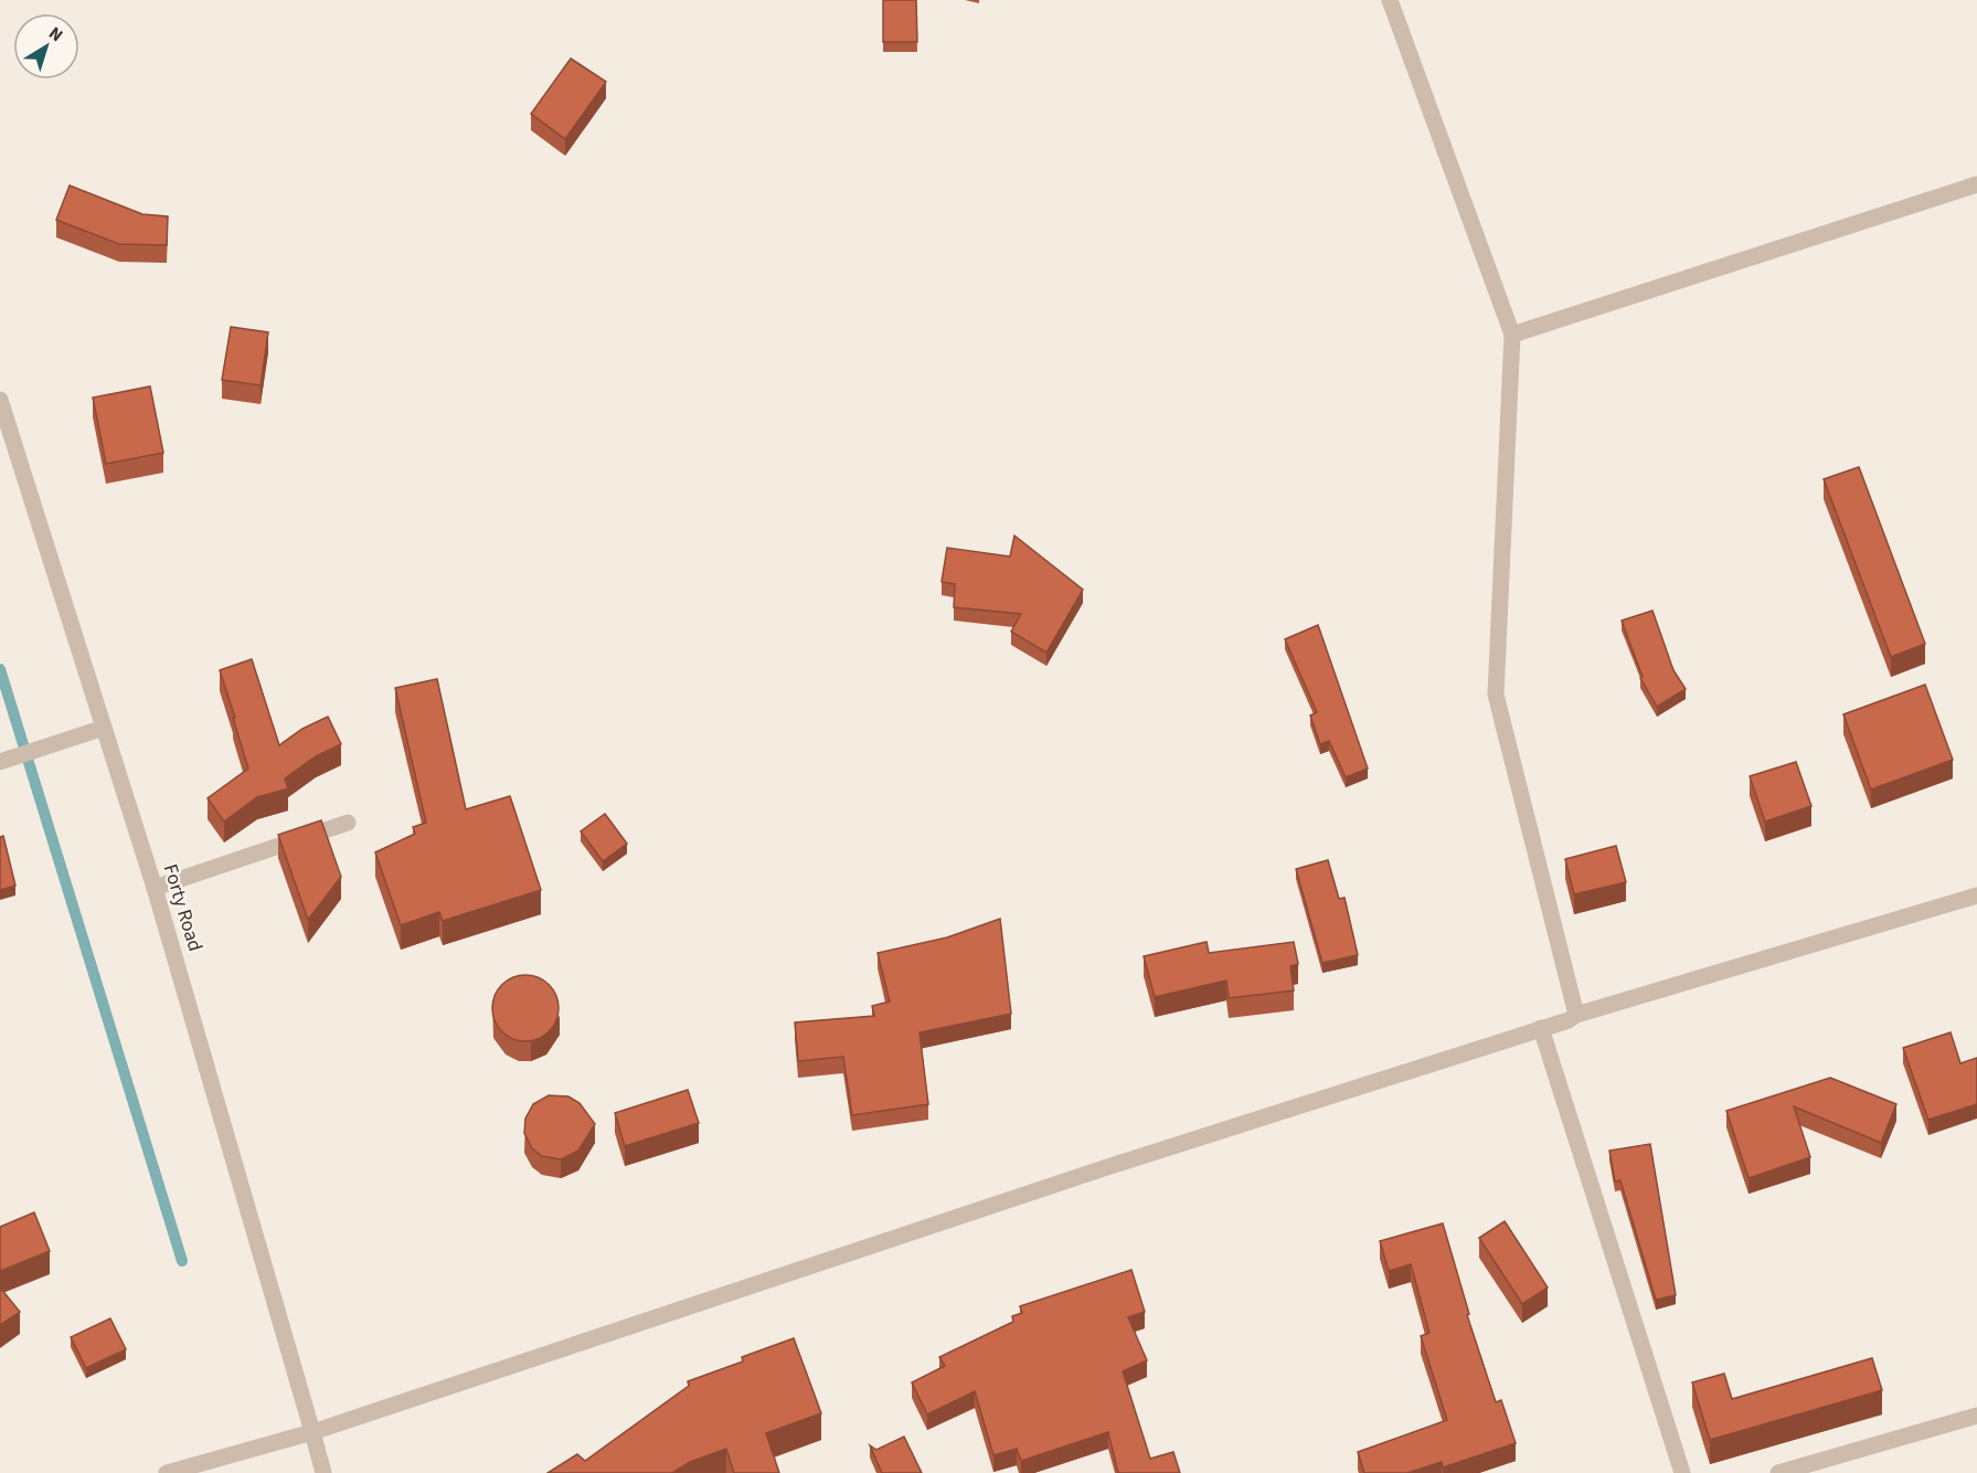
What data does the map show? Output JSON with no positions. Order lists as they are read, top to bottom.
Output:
{
  "streets": {
    "street": ["Forty Road"]
  },
  "north": "top right"
}
